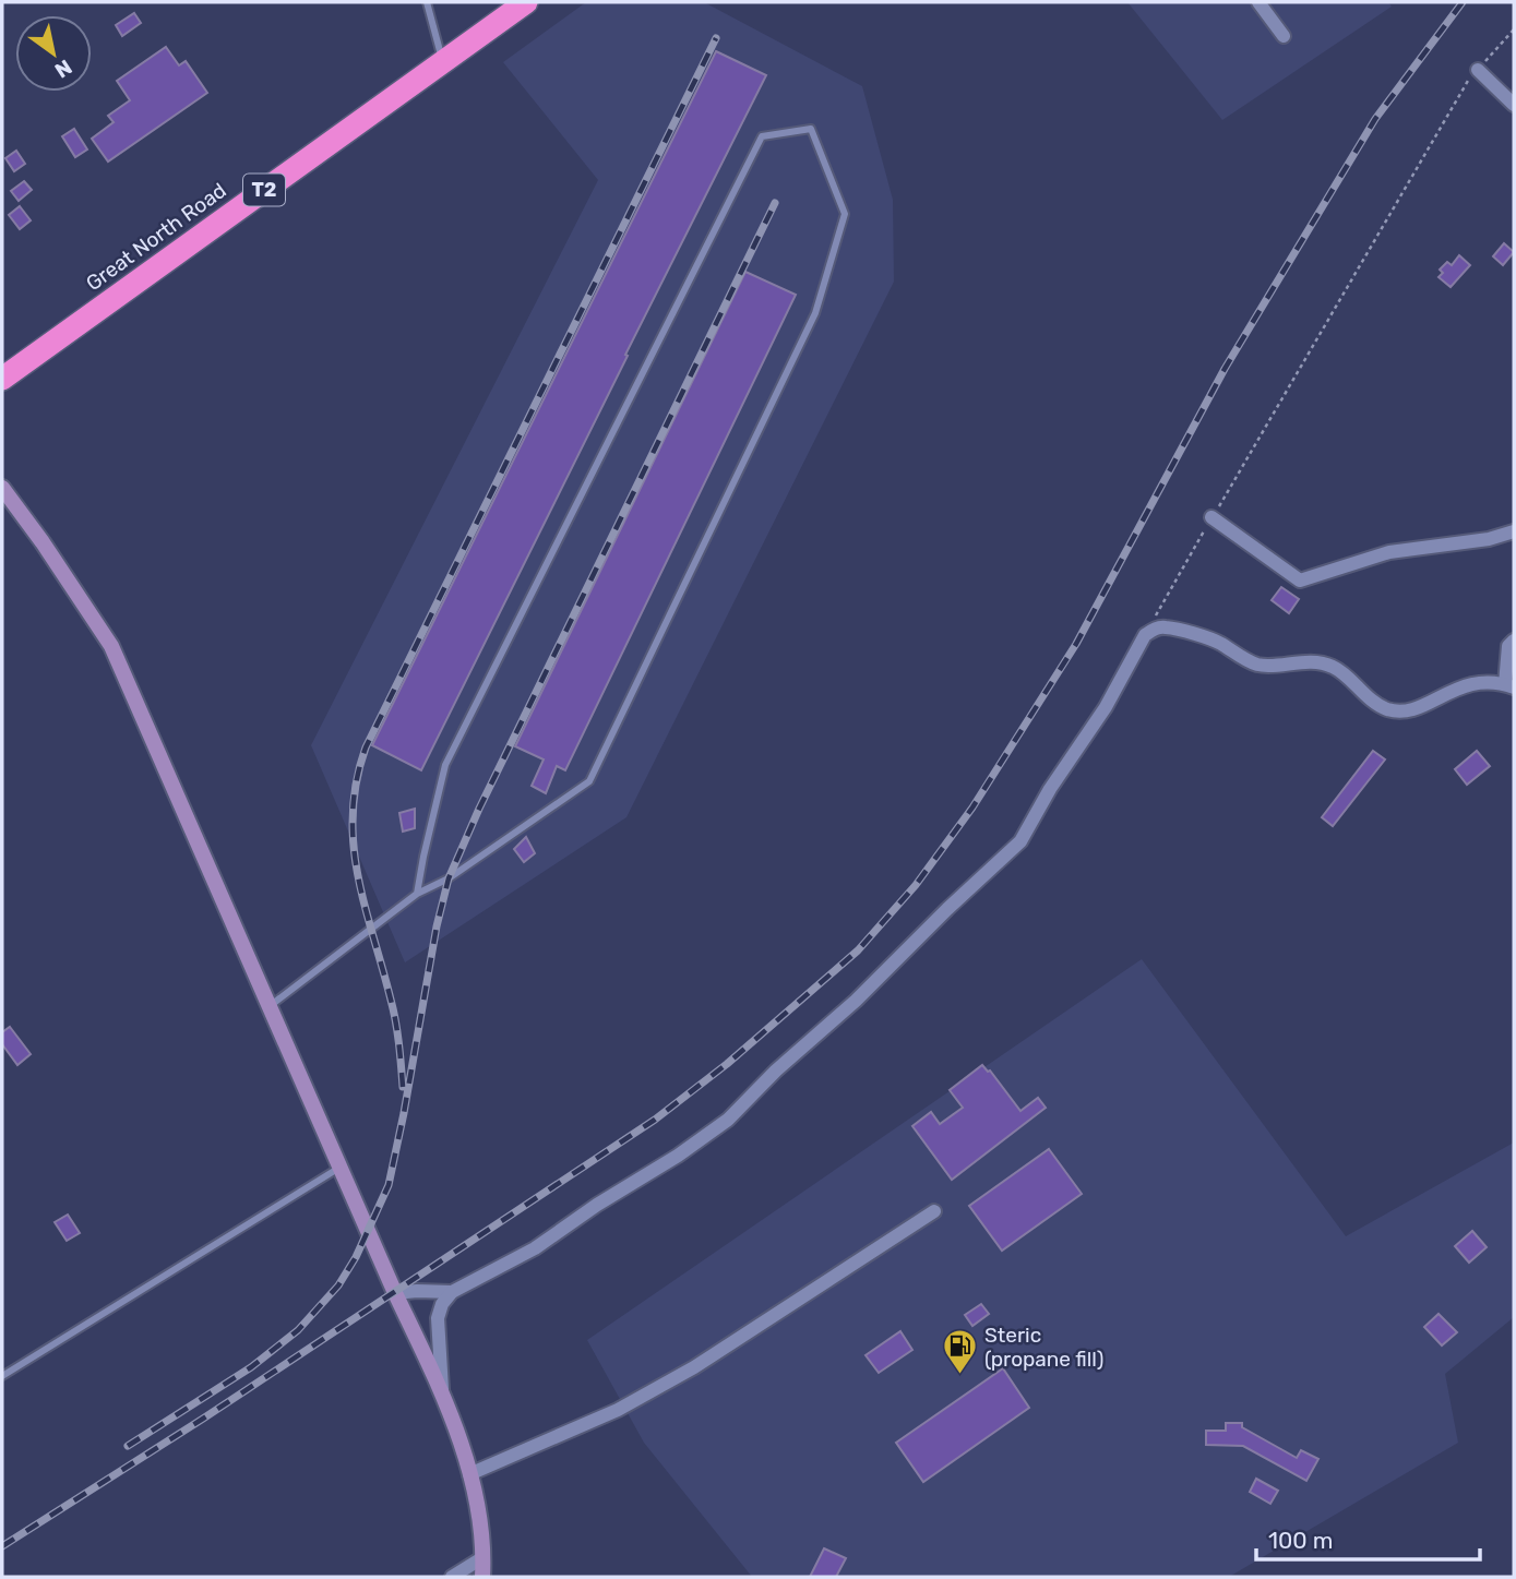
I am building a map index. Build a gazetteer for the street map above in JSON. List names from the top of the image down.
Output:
{
  "streets": {
    "highway": ["T2", "Great North Road"]
  },
  "places": {
    "fuel station": ["Steric (propane fill)"]
  },
  "scale_bar": "100 m",
  "north": "bottom right"
}
